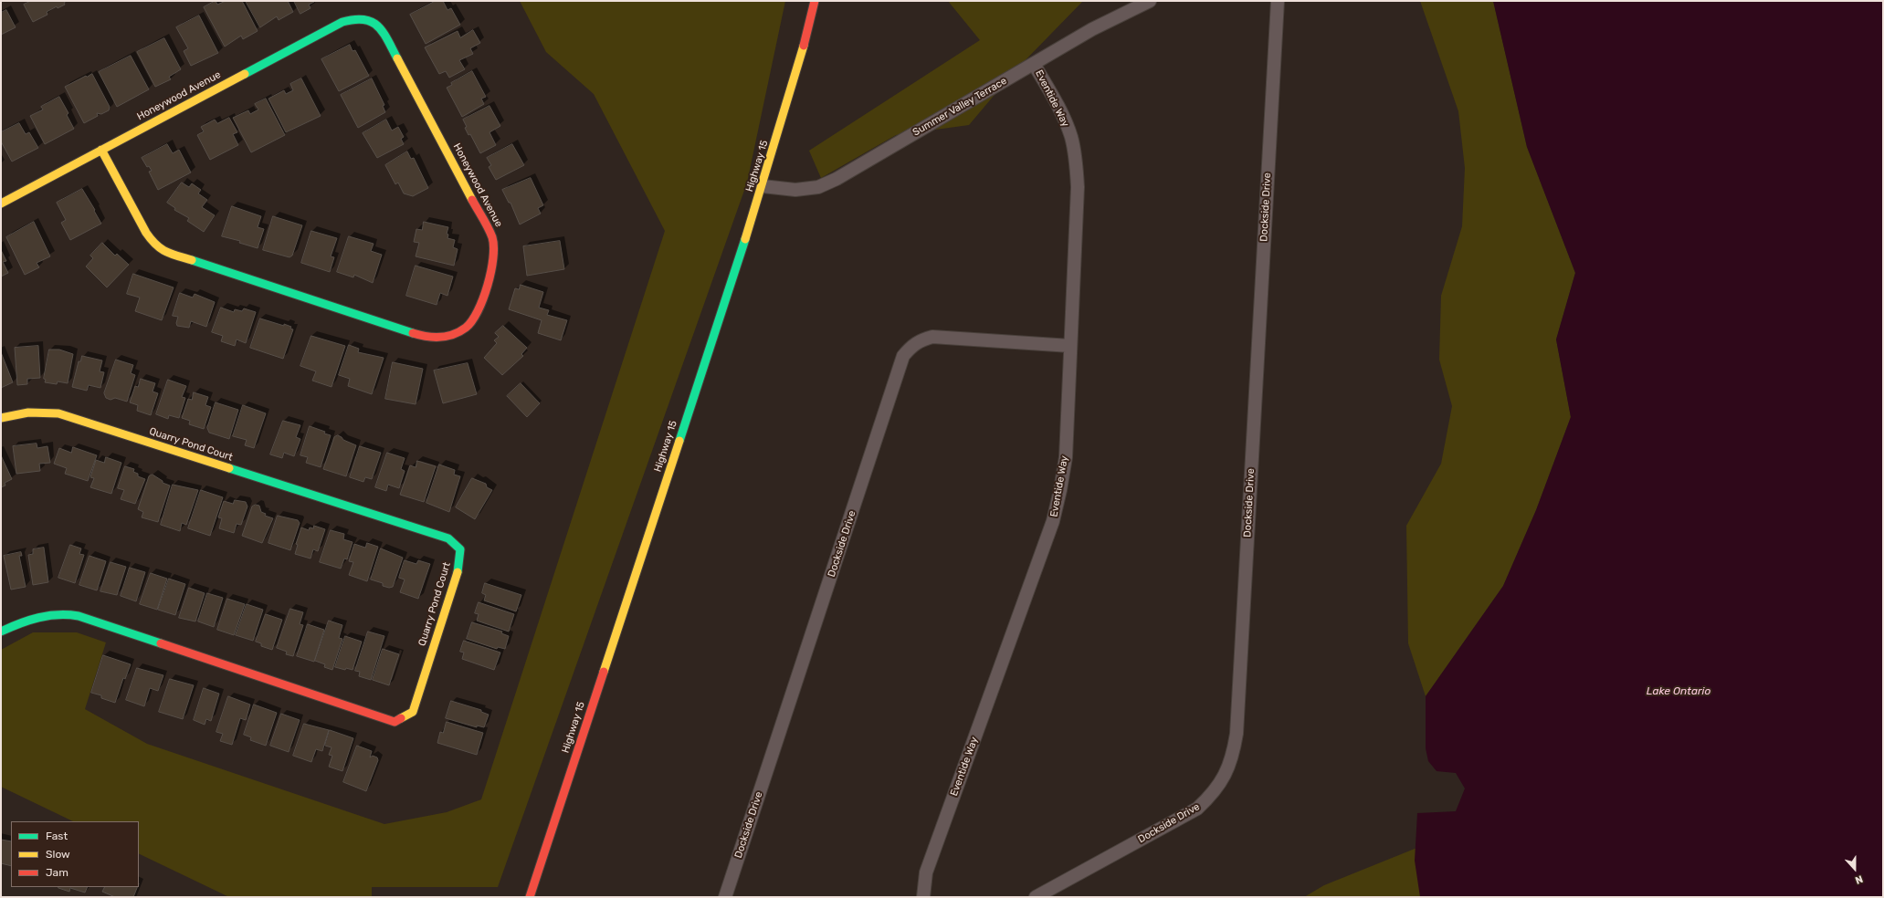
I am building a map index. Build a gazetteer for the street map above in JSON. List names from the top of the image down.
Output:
{
  "streets": {
    "street": [
      "Honeywood Avenue",
      "Eventide Way",
      "Summer Valley Terrace",
      "Highway 15",
      "Dockside Drive",
      "Quarry Pond Court"
    ]
  },
  "crossings": [
    ["Eventide Way", "Summer Valley Terrace"],
    ["Eventide Way", "Dockside Drive"],
    ["Summer Valley Terrace", "Highway 15"]
  ],
  "water": ["Lake Ontario"],
  "legend": ["Fast", "Slow", "Jam"],
  "north": "bottom"
}
